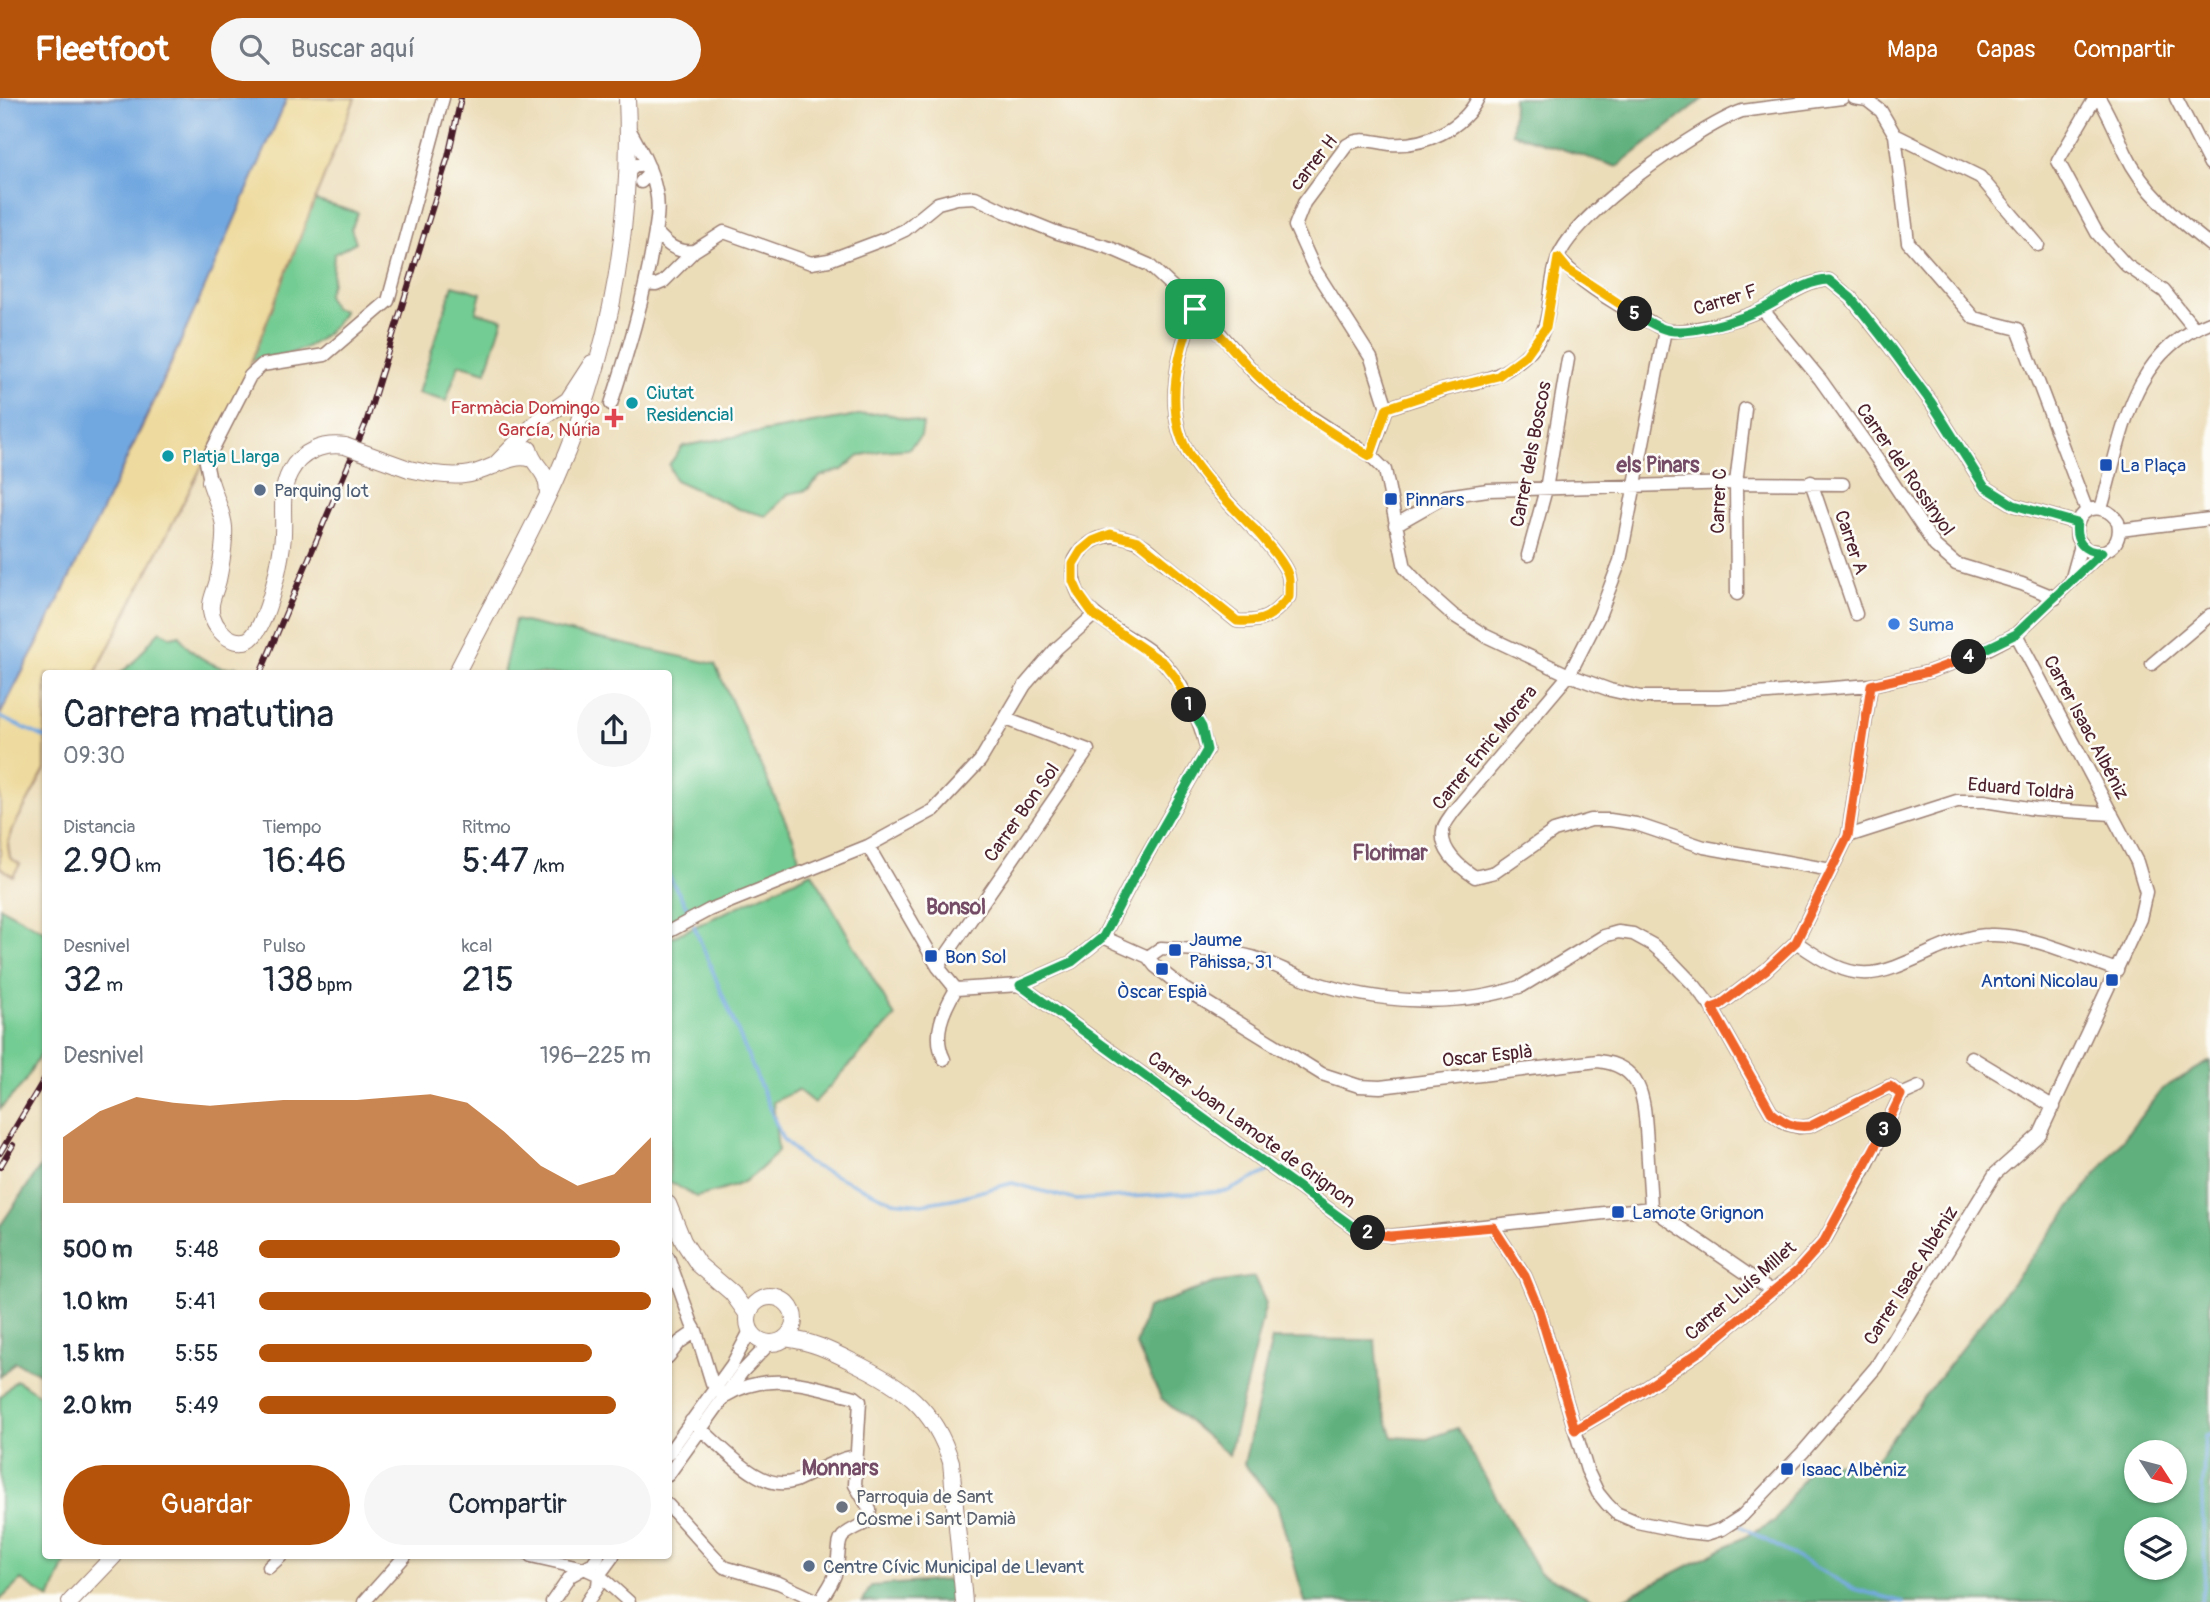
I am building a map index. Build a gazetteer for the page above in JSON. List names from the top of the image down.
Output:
{
  "streets": {
    "street": [
      "carrer H",
      "Carrer F",
      "Carrer dels Boscos",
      "Carrer del Rossinyol",
      "Carrer C",
      "Carrer A",
      "Carrer Isaac Albéniz",
      "Carrer Enric Morera",
      "Eduard Toldrà",
      "Carrer Bon Sol",
      "Oscar Esplà",
      "Carrer Joan Lamote de Grignon",
      "Carrer Lluís Millet"
    ]
  },
  "crossings": [
    ["Carrer F", "Carrer del Rossinyol"],
    ["Carrer Isaac Albéniz", "Eduard Toldrà"],
    ["Carrer Isaac Albéniz", "Carrer Joan Lamote de Grignon"],
    ["Carrer Isaac Albéniz", "Carrer Lluís Millet"],
    ["Oscar Esplà", "Carrer Joan Lamote de Grignon"]
  ],
  "districts": [
    "els Pinars",
    "Florimar",
    "Bonsol",
    "Monnars"
  ],
  "places": {
    "other": [
      "Ciutat Residencial",
      "Platja Llarga",
      "Parquing Iot",
      "Suma",
      "Parroquia de Sant Cosme i Sant Damià",
      "Centre Cívic Municipal de Llevant"
    ],
    "health": ["Farmàcia Domingo García, Núria"],
    "transit": [
      "La Plaça",
      "Pinnars",
      "Jaume Pahissa, 31",
      "Bon Sol",
      "Òscar Espià",
      "Antoni Nicolau",
      "Lamote Grignon",
      "Isaac Albèniz"
    ]
  },
  "north": "bottom right",
  "page": {
    "header": "Fleetfoot",
    "search": "Buscar aquí",
    "nav": ["Mapa", "Capas", "Compartir"],
    "pins": [
      "5",
      "4",
      "1",
      "3",
      "2"
    ],
    "heading": ["Carrera matutina", "09:30"],
    "stats": [
      ["Distancia", "2.90 km"],
      ["Tiempo", "16:46"],
      ["Ritmo", "5:47 /km"],
      ["Desnivel", "32 m"],
      ["Pulso", "138 bpm"],
      ["kcal", "215"]
    ],
    "chart": ["Desnivel", "196–225 m"],
    "list": [
      {
        "name": "500 m",
        "note": "5:48"
      },
      {
        "name": "1.0 km",
        "note": "5:41"
      },
      {
        "name": "1.5 km",
        "note": "5:55"
      },
      {
        "name": "2.0 km",
        "note": "5:49"
      }
    ],
    "buttons": ["Guardar", "Compartir"]
  }
}
